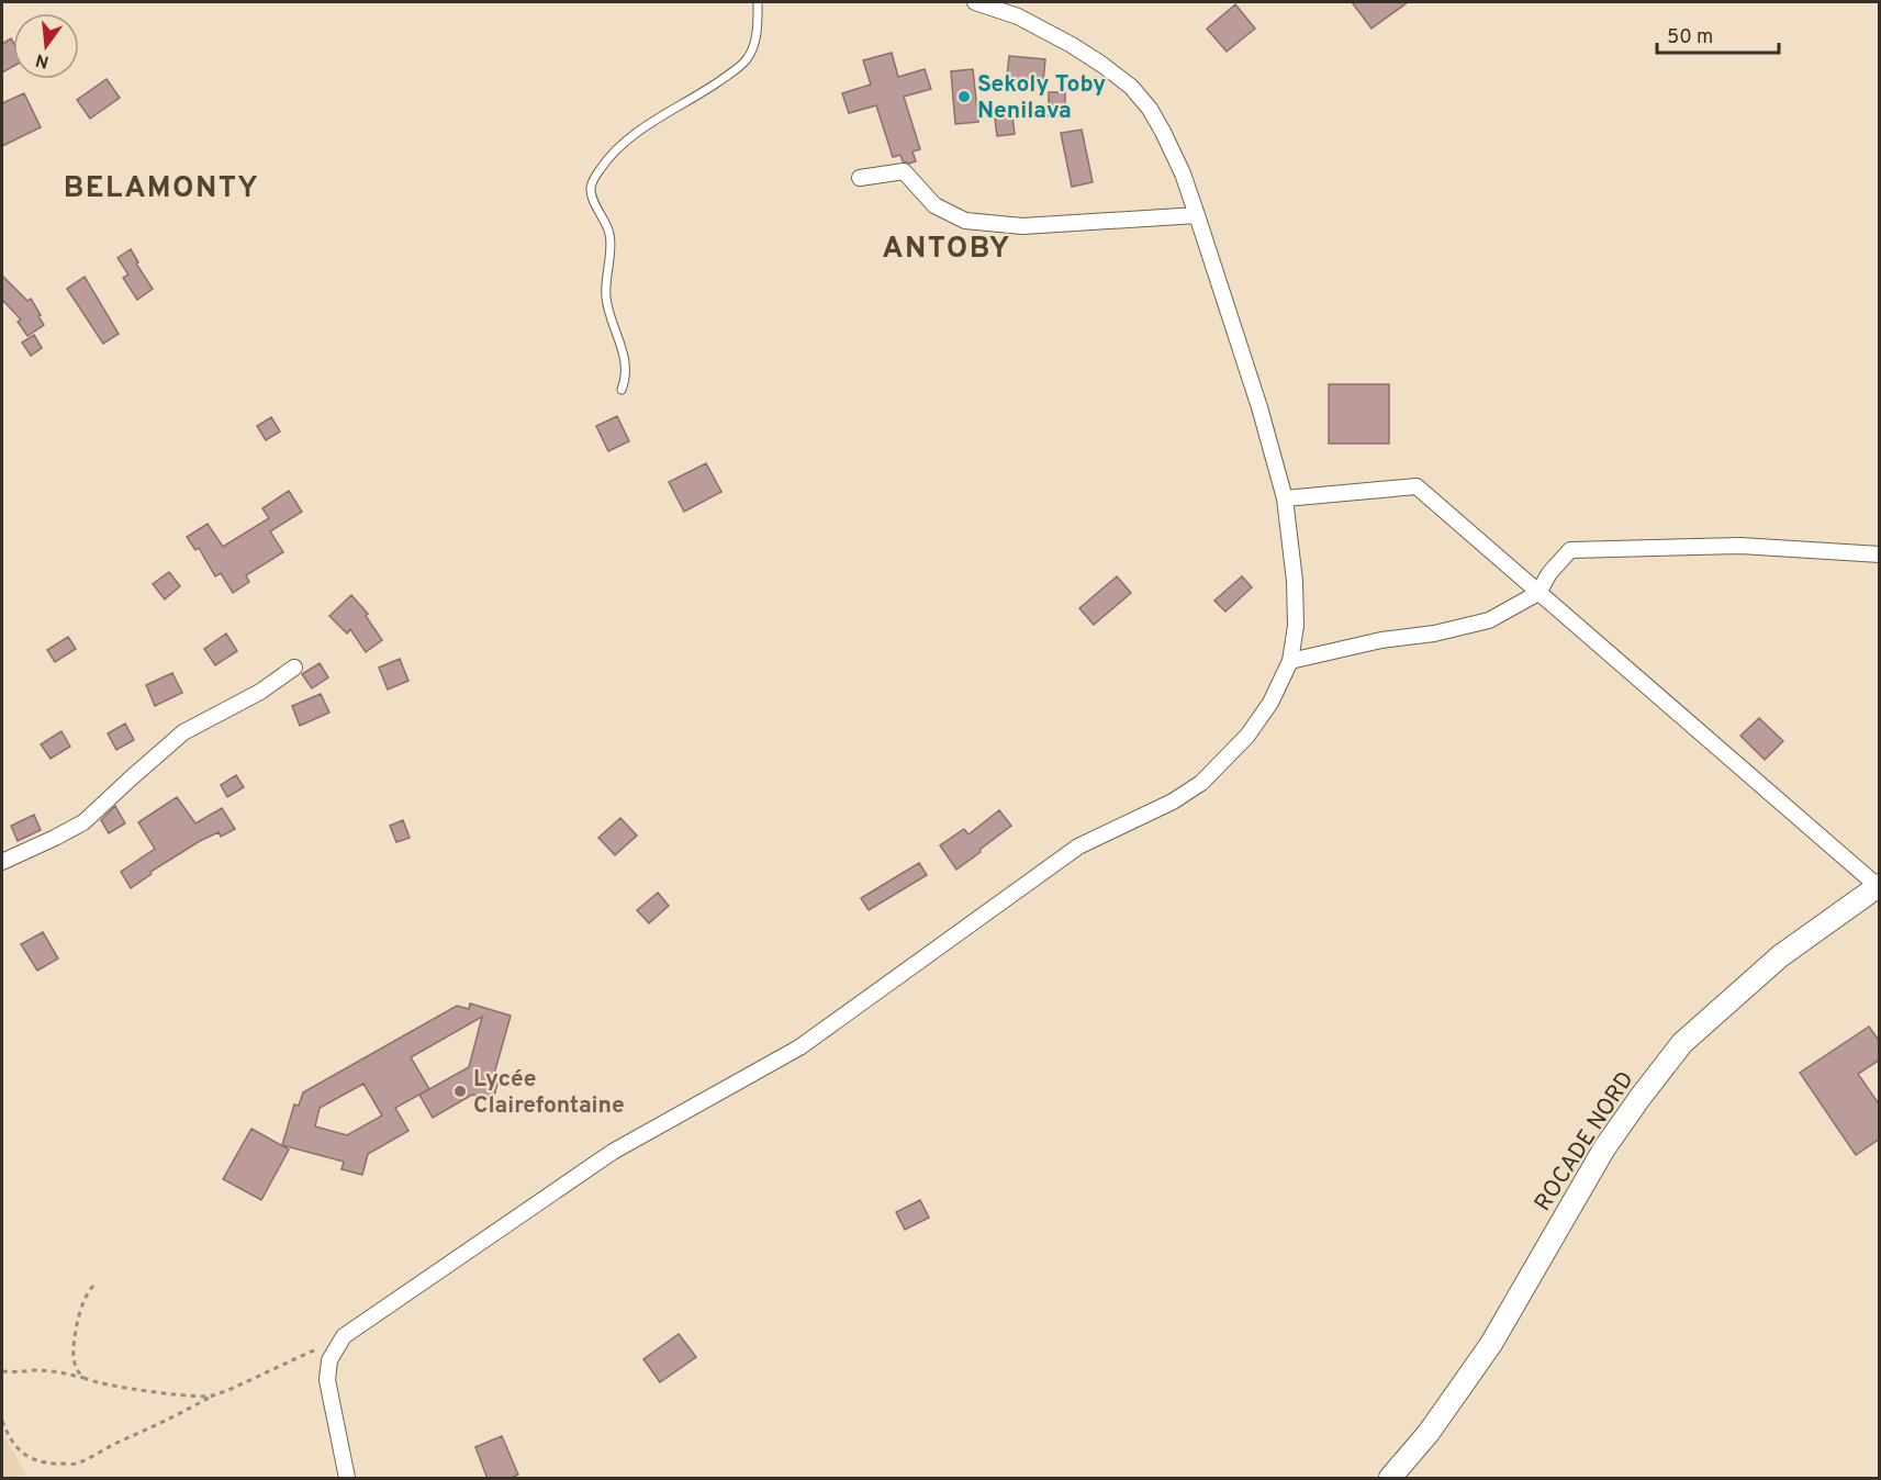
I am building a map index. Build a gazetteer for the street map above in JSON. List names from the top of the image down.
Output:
{
  "streets": {
    "main road": ["ROCADE NORD"]
  },
  "districts": ["BELAMONTY", "ANTOBY"],
  "places": ["Sekoly Toby Nenilava", "Lycée Clairefontaine"],
  "scale_bar": "50 m",
  "north": "bottom"
}
